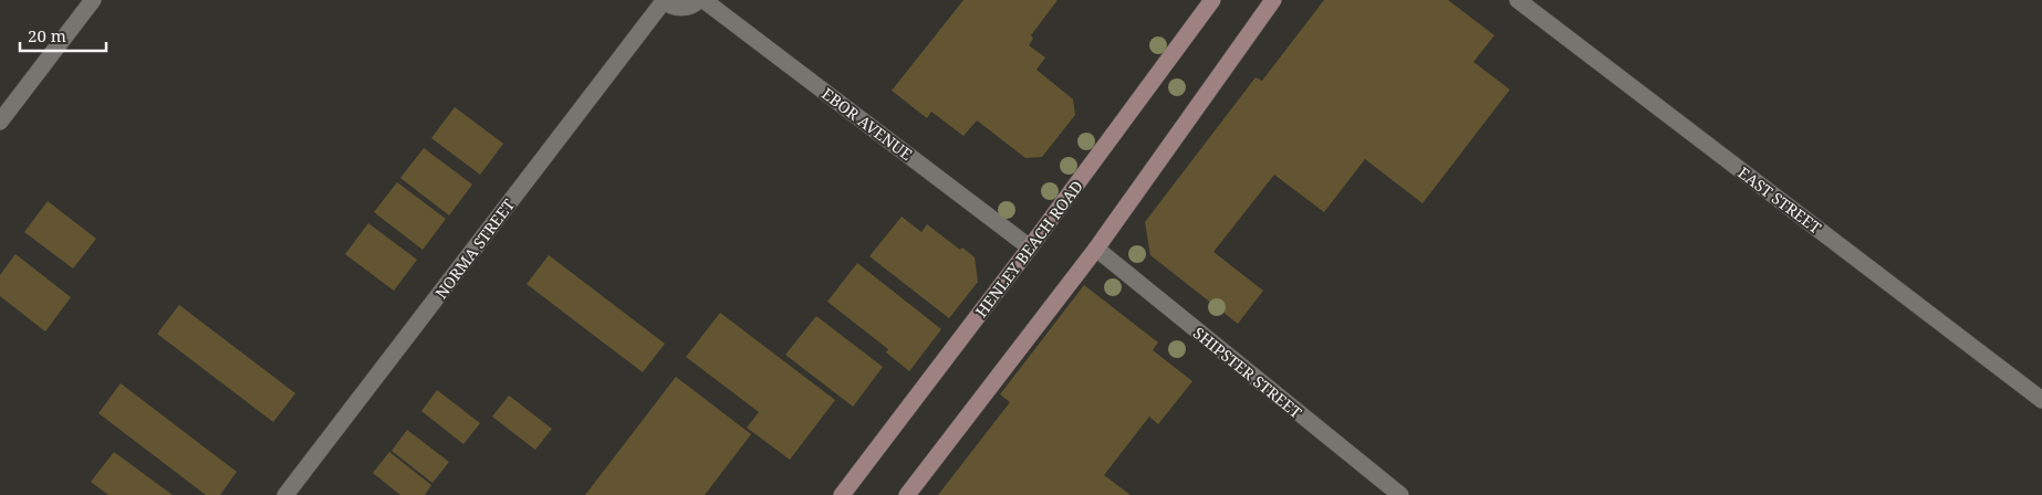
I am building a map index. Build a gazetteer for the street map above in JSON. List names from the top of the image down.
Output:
{
  "streets": {
    "main road": ["HENLEY BEACH ROAD"],
    "street": [
      "EBOR AVENUE",
      "EAST STREET",
      "NORMA STREET",
      "SHIPSTER STREET"
    ]
  },
  "crossings": [
    ["EBOR AVENUE", "HENLEY BEACH ROAD"]
  ],
  "scale_bar": "20 m"
}
